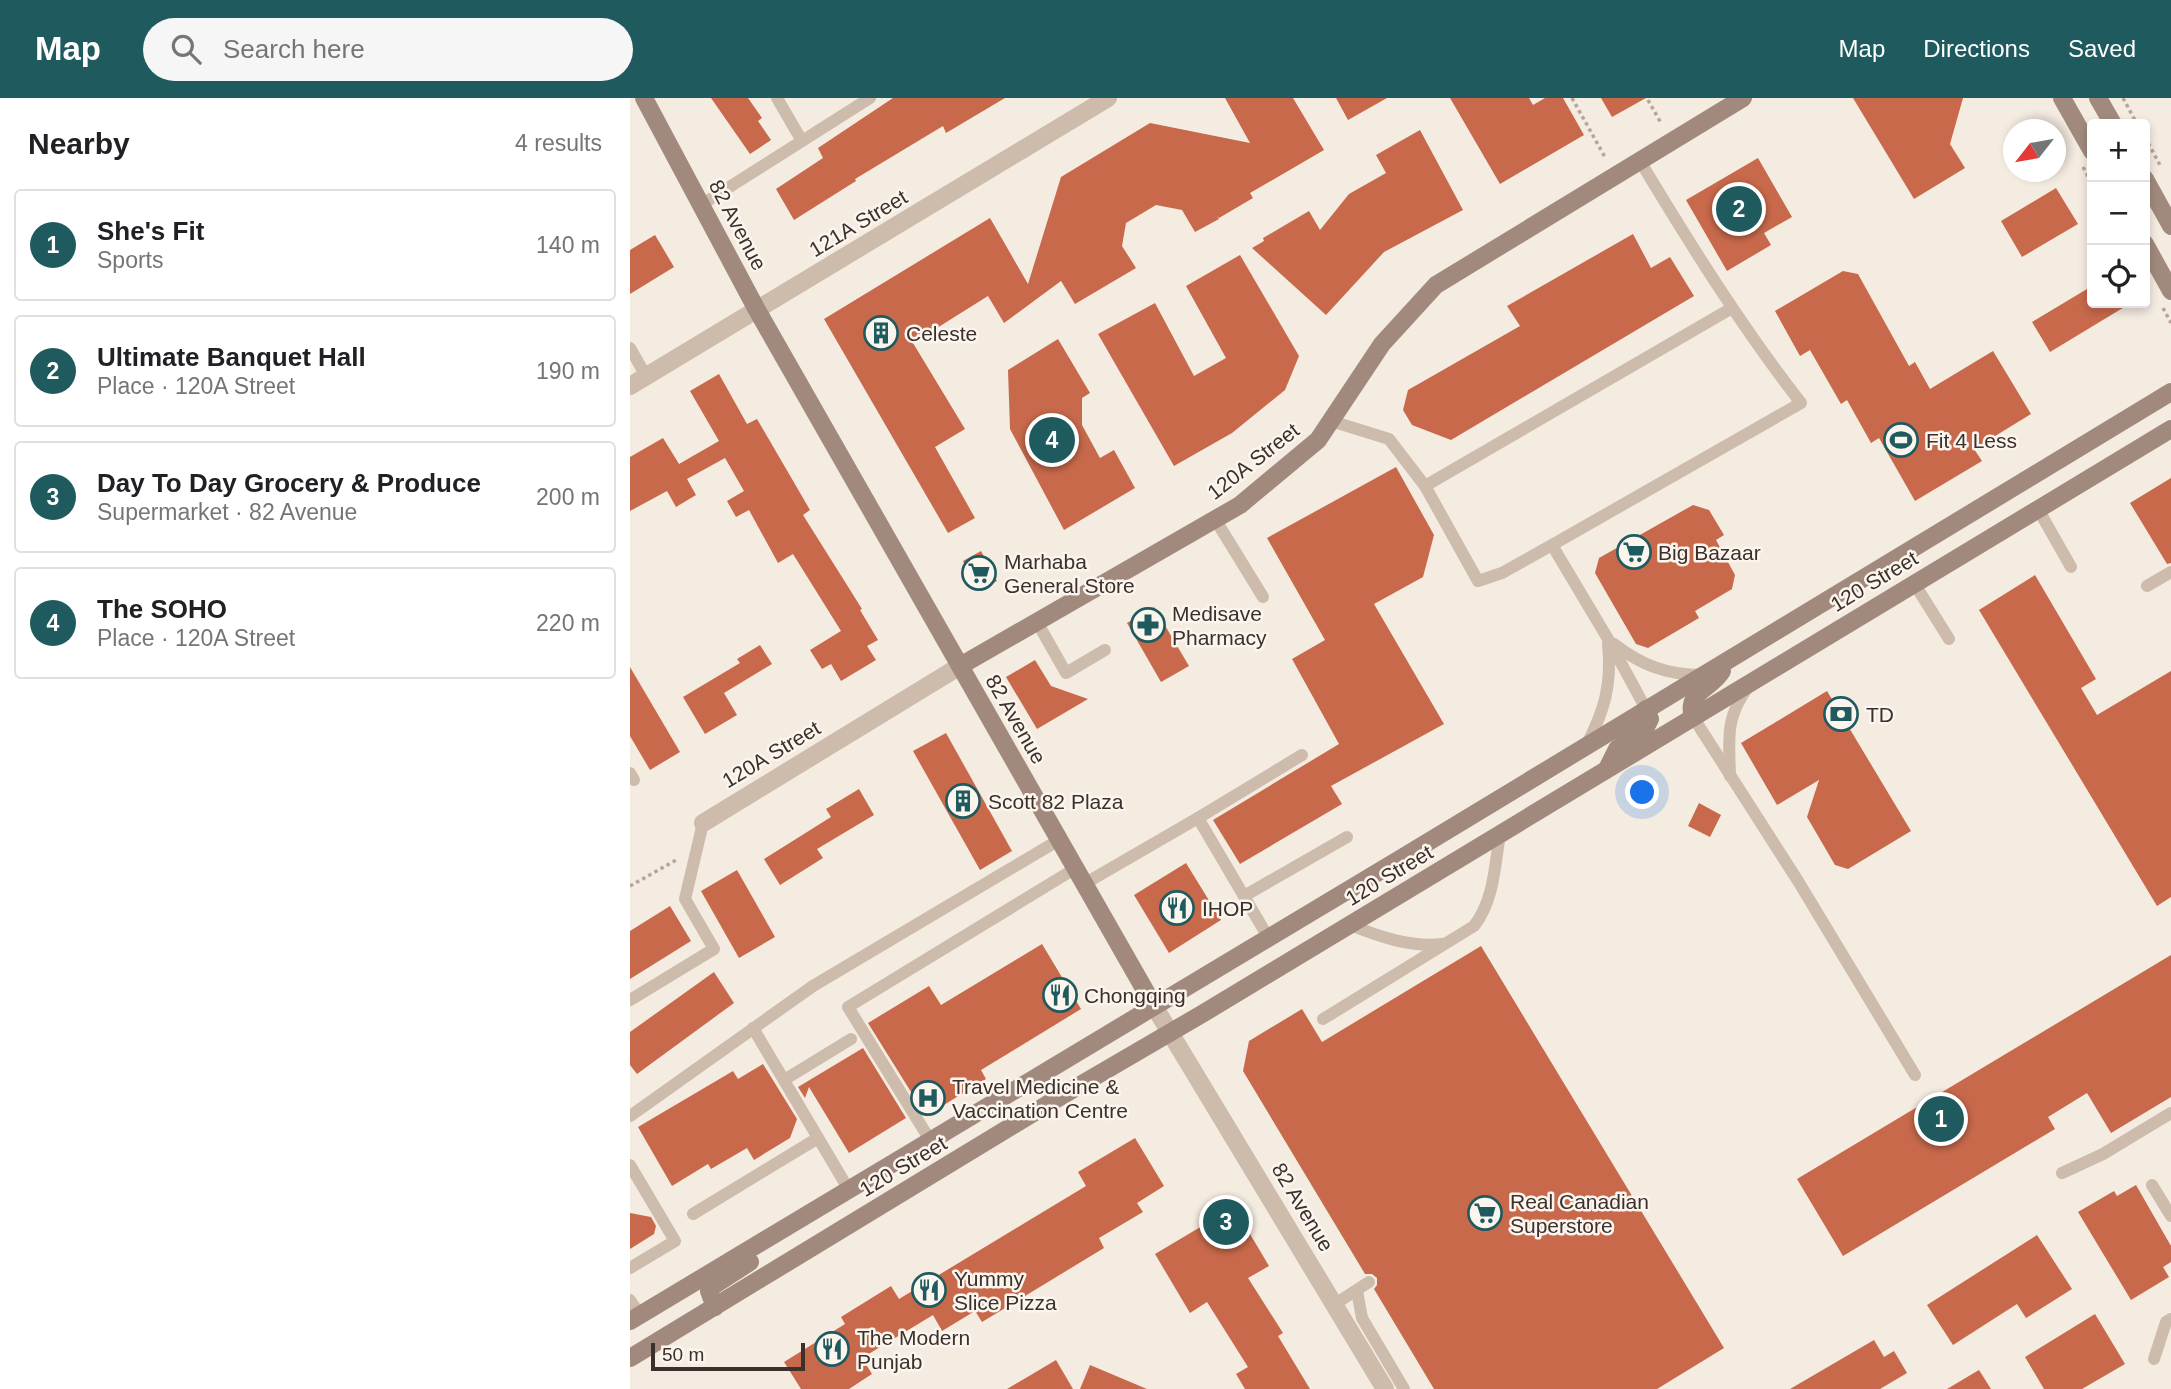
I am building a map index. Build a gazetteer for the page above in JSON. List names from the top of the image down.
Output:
{
  "streets": {
    "main road": ["82 Avenue", "120A Street", "120 Street"],
    "street": ["121A Street"]
  },
  "crossings": [
    ["121A Street", "82 Avenue"],
    ["82 Avenue", "120A Street"],
    ["82 Avenue", "120 Street"]
  ],
  "places": {
    "building": ["Celeste", "Scott 82 Plaza"],
    "sports": ["Fit 4 Less"],
    "supermarket": ["Big Bazaar", "Marhaba General Store", "Real Canadian Superstore"],
    "pharmacy": ["Medisave Pharmacy"],
    "bank": ["TD"],
    "restaurant": [
      "IHOP",
      "Chongqing",
      "Yummy Slice Pizza",
      "The Modern Punjab"
    ],
    "hospital": ["Travel Medicine & Vaccination Centre"]
  },
  "scale_bar": "50 m",
  "north": "bottom left",
  "page": {
    "header": "Map",
    "search": "Search here",
    "nav": ["Map", "Directions", "Saved"],
    "heading": ["Nearby", "4 results"],
    "map_buttons": ["+", "−"],
    "pins": [
      "2",
      "4",
      "1",
      "3"
    ],
    "list": [
      {
        "mark": "1",
        "name": "She's Fit",
        "note": "Sports",
        "value": "140 m"
      },
      {
        "mark": "2",
        "name": "Ultimate Banquet Hall",
        "note": "Place · 120A Street",
        "value": "190 m"
      },
      {
        "mark": "3",
        "name": "Day To Day Grocery & Produce",
        "note": "Supermarket · 82 Avenue",
        "value": "200 m"
      },
      {
        "mark": "4",
        "name": "The SOHO",
        "note": "Place · 120A Street",
        "value": "220 m"
      }
    ],
    "scale": "50 m"
  }
}
